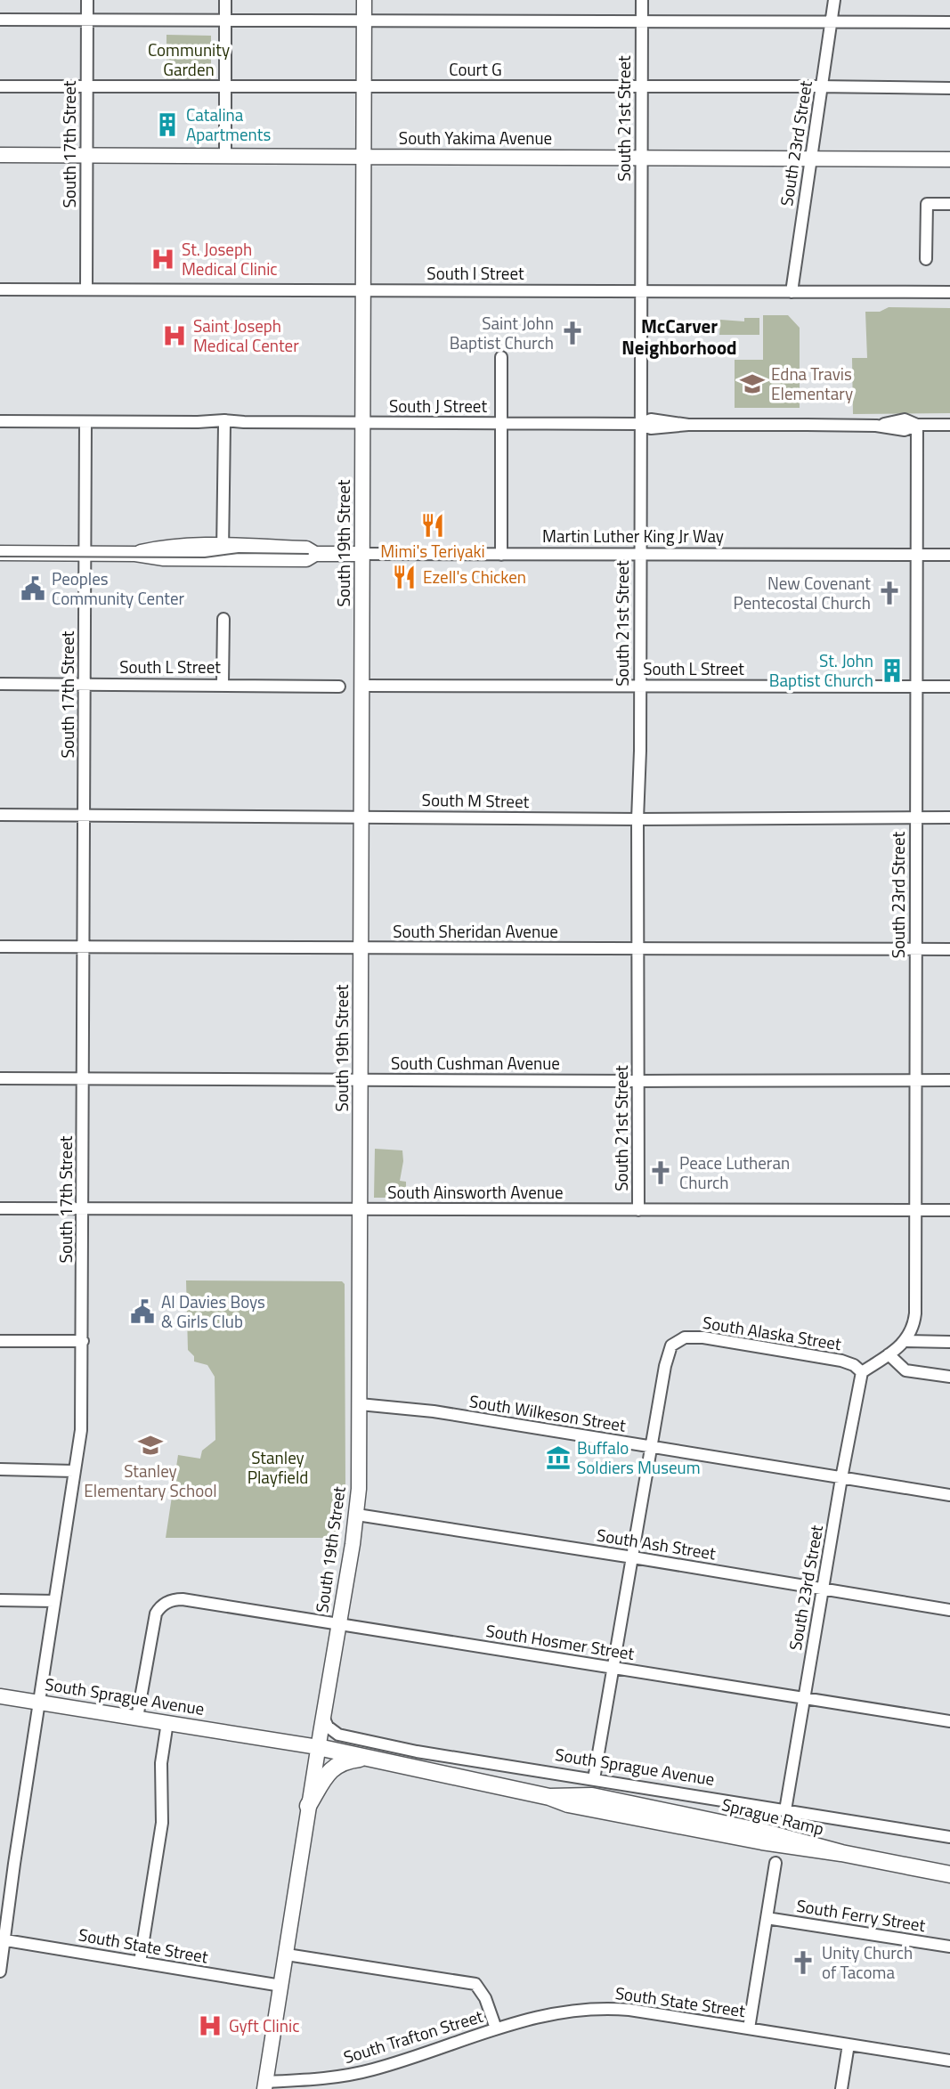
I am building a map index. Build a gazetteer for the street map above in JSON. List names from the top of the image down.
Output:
{
  "streets": {
    "highway": ["Sprague Ramp"],
    "main road": [
      "South Yakima Avenue",
      "Martin Luther King Jr Way",
      "South 19th Street",
      "South Sprague Avenue"
    ],
    "street": [
      "Court G",
      "South 21st Street",
      "South 23rd Street",
      "South 17th Street",
      "South I Street",
      "South J Street",
      "South L Street",
      "South M Street",
      "South Sheridan Avenue",
      "South Cushman Avenue",
      "South Ainsworth Avenue",
      "South Alaska Street",
      "South Wilkeson Street",
      "South Ash Street",
      "South Hosmer Street",
      "South Ferry Street",
      "South State Street",
      "South Trafton Street"
    ]
  },
  "crossings": [
    ["Court G", "South 21st Street"],
    ["Court G", "South 23rd Street"],
    ["Court G", "South 17th Street"],
    ["Court G", "South 19th Street"],
    ["South 21st Street", "South Yakima Avenue"],
    ["South 21st Street", "South I Street"],
    ["South 21st Street", "South J Street"],
    ["South 21st Street", "Martin Luther King Jr Way"],
    ["South 21st Street", "South L Street"],
    ["South 21st Street", "South M Street"],
    ["South 21st Street", "South Sheridan Avenue"],
    ["South 21st Street", "South Cushman Avenue"],
    ["South 21st Street", "South Ainsworth Avenue"],
    ["South Yakima Avenue", "South 23rd Street"],
    ["South Yakima Avenue", "South 17th Street"],
    ["South Yakima Avenue", "South 19th Street"],
    ["South 23rd Street", "South I Street"],
    ["South 23rd Street", "South J Street"],
    ["South 23rd Street", "Martin Luther King Jr Way"],
    ["South 23rd Street", "South L Street"],
    ["South 23rd Street", "South M Street"],
    ["South 23rd Street", "South Sheridan Avenue"],
    ["South 23rd Street", "South Cushman Avenue"],
    ["South 23rd Street", "South Ainsworth Avenue"],
    ["South 23rd Street", "South Alaska Street"],
    ["South 23rd Street", "South Wilkeson Street"],
    ["South 23rd Street", "South Ash Street"],
    ["South 23rd Street", "South Hosmer Street"],
    ["South 23rd Street", "South Sprague Avenue"],
    ["South 17th Street", "South I Street"],
    ["South 17th Street", "Martin Luther King Jr Way"],
    ["South 17th Street", "South L Street"],
    ["South 17th Street", "South M Street"],
    ["South 17th Street", "South Sheridan Avenue"],
    ["South 17th Street", "South Cushman Avenue"],
    ["South 17th Street", "South Ainsworth Avenue"],
    ["South 17th Street", "South Sprague Avenue"],
    ["South 17th Street", "South State Street"],
    ["South I Street", "South 19th Street"],
    ["South J Street", "South 19th Street"],
    ["Martin Luther King Jr Way", "South 19th Street"],
    ["South 19th Street", "South L Street"],
    ["South 19th Street", "South M Street"],
    ["South 19th Street", "South Sheridan Avenue"],
    ["South 19th Street", "South Cushman Avenue"],
    ["South 19th Street", "South Ainsworth Avenue"],
    ["South 19th Street", "South Wilkeson Street"],
    ["South 19th Street", "South Ash Street"],
    ["South 19th Street", "South Hosmer Street"],
    ["South 19th Street", "South Sprague Avenue"],
    ["South 19th Street", "Sprague Ramp"],
    ["South 19th Street", "South State Street"],
    ["South 19th Street", "South Trafton Street"],
    ["South Alaska Street", "South Wilkeson Street"],
    ["South Hosmer Street", "South Sprague Avenue"],
    ["South Sprague Avenue", "Sprague Ramp"],
    ["South State Street", "South Trafton Street"]
  ],
  "districts": ["McCarver Neighborhood"],
  "parks": ["Community Garden", "Stanley Playfield"],
  "places": {
    "building": ["Catalina Apartments", "St. John Baptist Church"],
    "hospital": ["St. Joseph Medical Clinic", "Saint Joseph Medical Center", "Gyft Clinic"],
    "church": [
      "Saint John Baptist Church",
      "New Covenant Pentecostal Church",
      "Peace Lutheran Church",
      "Unity Church of Tacoma"
    ],
    "school or university": ["Edna Travis Elementary", "Stanley Elementary School"],
    "restaurant": ["Mimi's Teriyaki", "Ezell's Chicken"],
    "public building": ["Peoples Community Center", "Al Davies Boys & Girls Club"],
    "museum": ["Buffalo Soldiers Museum"]
  }
}
